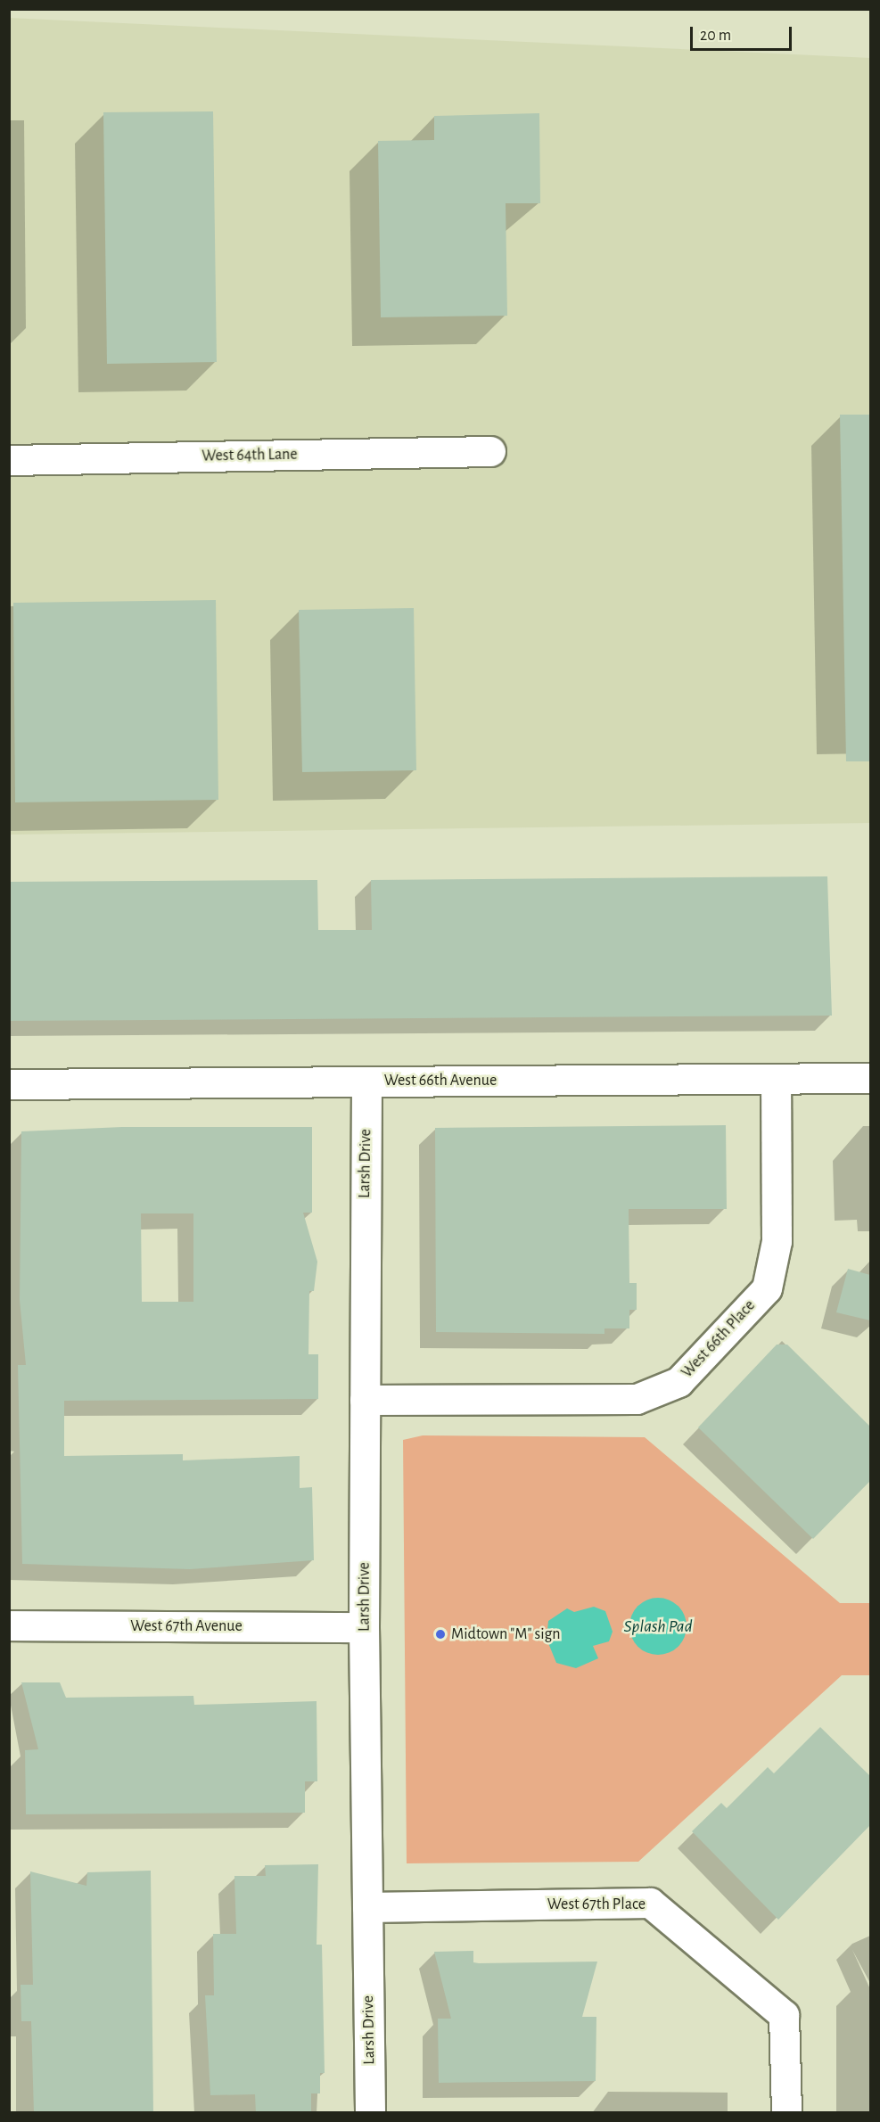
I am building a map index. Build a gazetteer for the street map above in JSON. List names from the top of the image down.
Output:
{
  "streets": {
    "street": [
      "West 64th Lane",
      "West 66th Avenue",
      "Larsh Drive",
      "West 66th Place",
      "West 67th Avenue",
      "West 67th Place"
    ]
  },
  "crossings": [
    ["West 66th Avenue", "Larsh Drive"],
    ["West 66th Avenue", "West 66th Place"],
    ["Larsh Drive", "West 66th Place"],
    ["Larsh Drive", "West 67th Avenue"],
    ["Larsh Drive", "West 67th Place"]
  ],
  "water": ["Splash Pad"],
  "places": ["Midtown \"M\" sign"],
  "scale_bar": "20 m"
}
